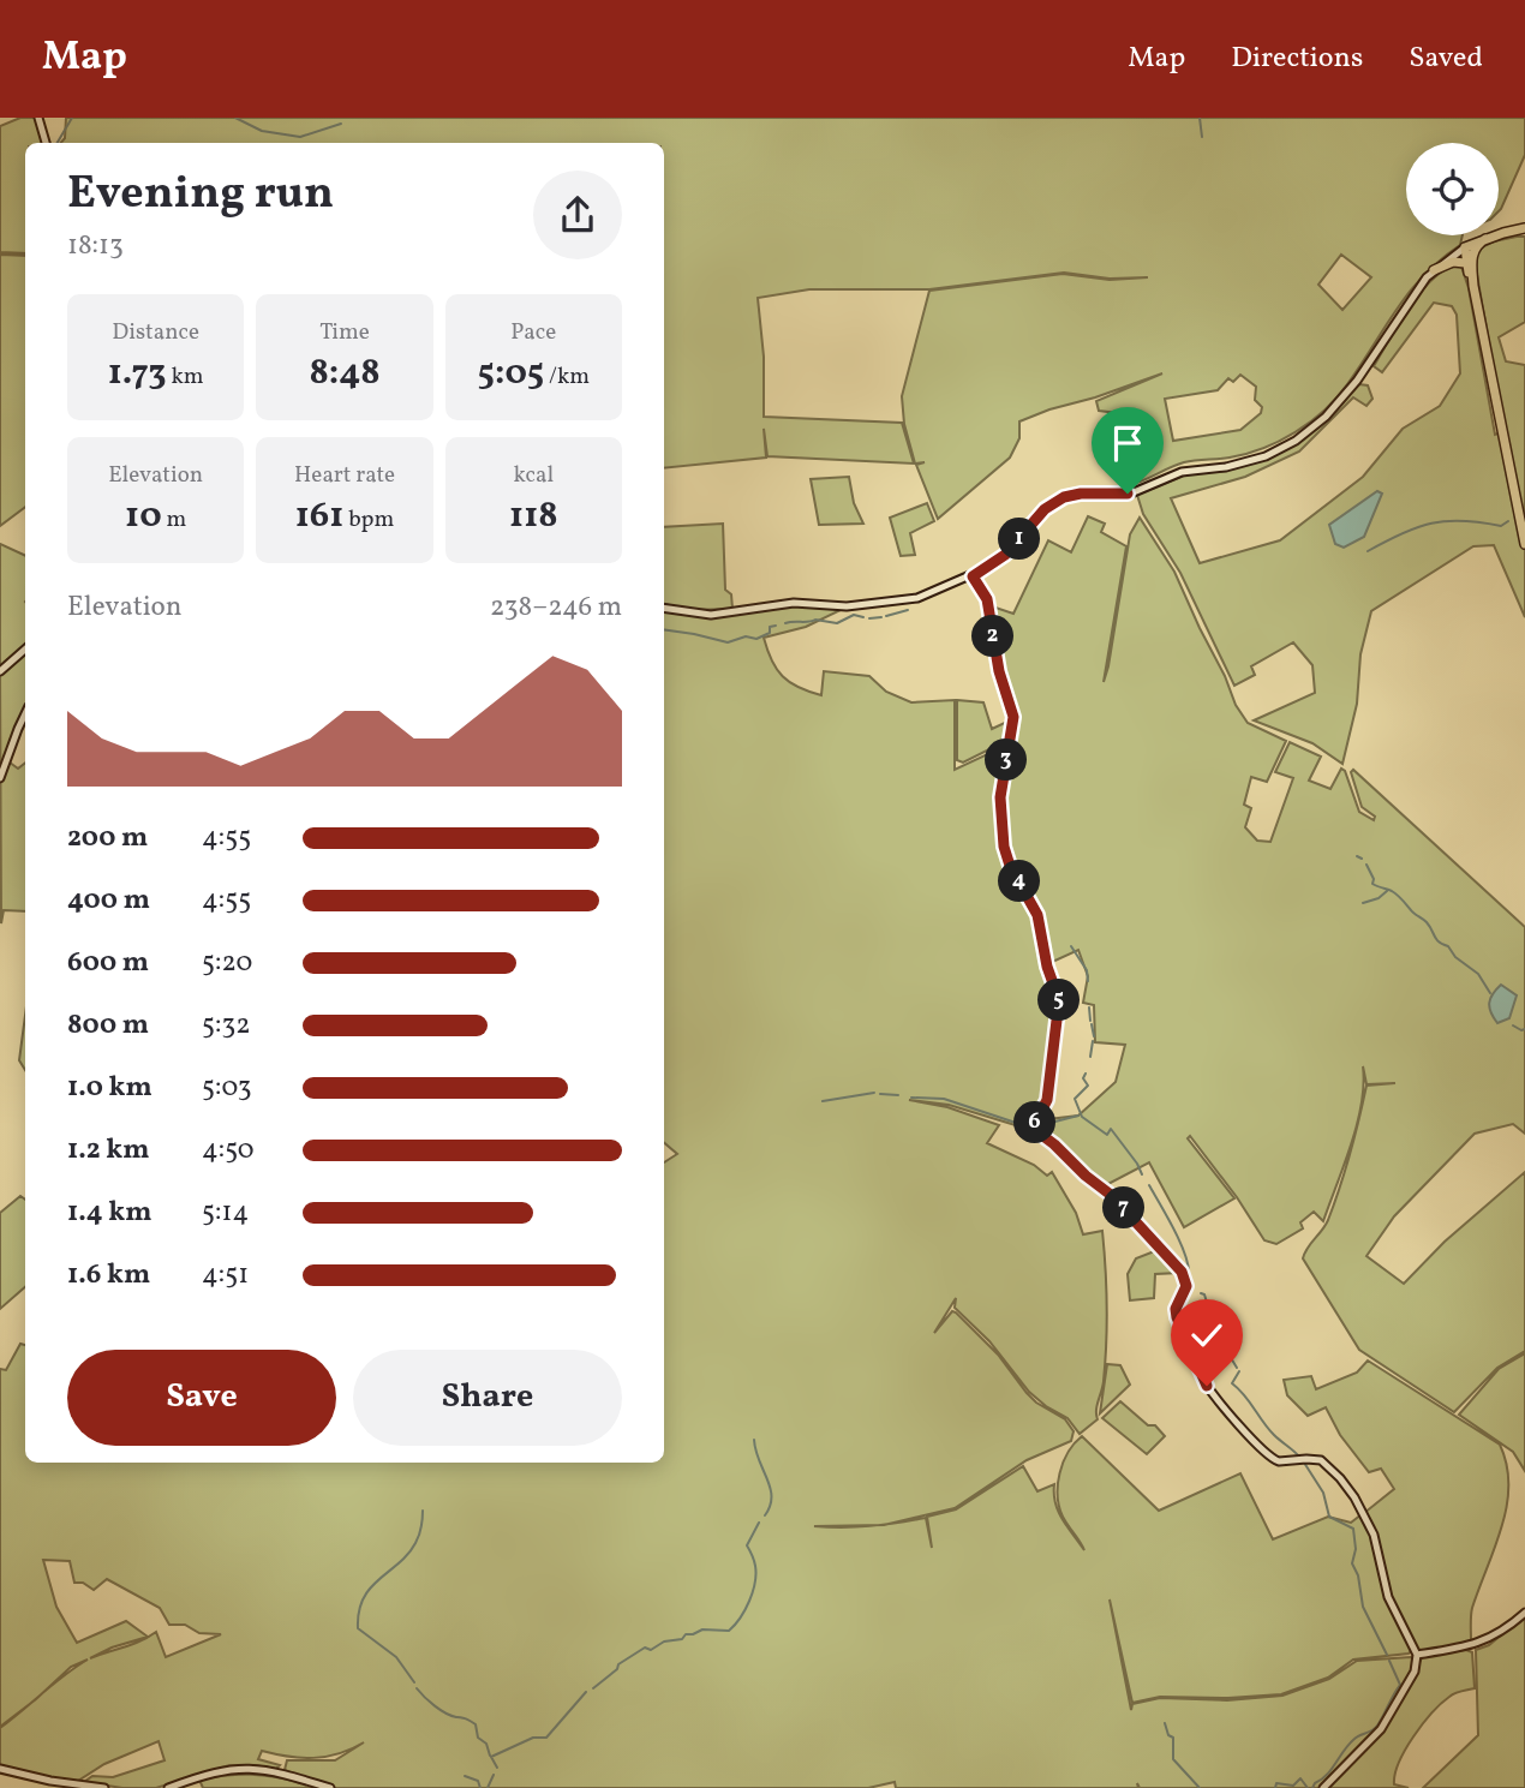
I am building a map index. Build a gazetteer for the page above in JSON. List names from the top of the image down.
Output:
{
  "page": {
    "header": "Map",
    "nav": ["Map", "Directions", "Saved"],
    "heading": ["Evening run", "18:13"],
    "stats": [
      ["Distance", "1.73 km"],
      ["Time", "8:48"],
      ["Pace", "5:05 /km"],
      ["Elevation", "10 m"],
      ["Heart rate", "161 bpm"],
      ["kcal", "118"]
    ],
    "pins": [
      "1",
      "2",
      "3",
      "4",
      "5",
      "6",
      "7"
    ],
    "chart": ["Elevation", "238–246 m"],
    "list": [
      {
        "name": "200 m",
        "note": "4:55"
      },
      {
        "name": "400 m",
        "note": "4:55"
      },
      {
        "name": "600 m",
        "note": "5:20"
      },
      {
        "name": "800 m",
        "note": "5:32"
      },
      {
        "name": "1.0 km",
        "note": "5:03"
      },
      {
        "name": "1.2 km",
        "note": "4:50"
      },
      {
        "name": "1.4 km",
        "note": "5:14"
      },
      {
        "name": "1.6 km",
        "note": "4:51"
      }
    ],
    "buttons": ["Save", "Share"]
  }
}
